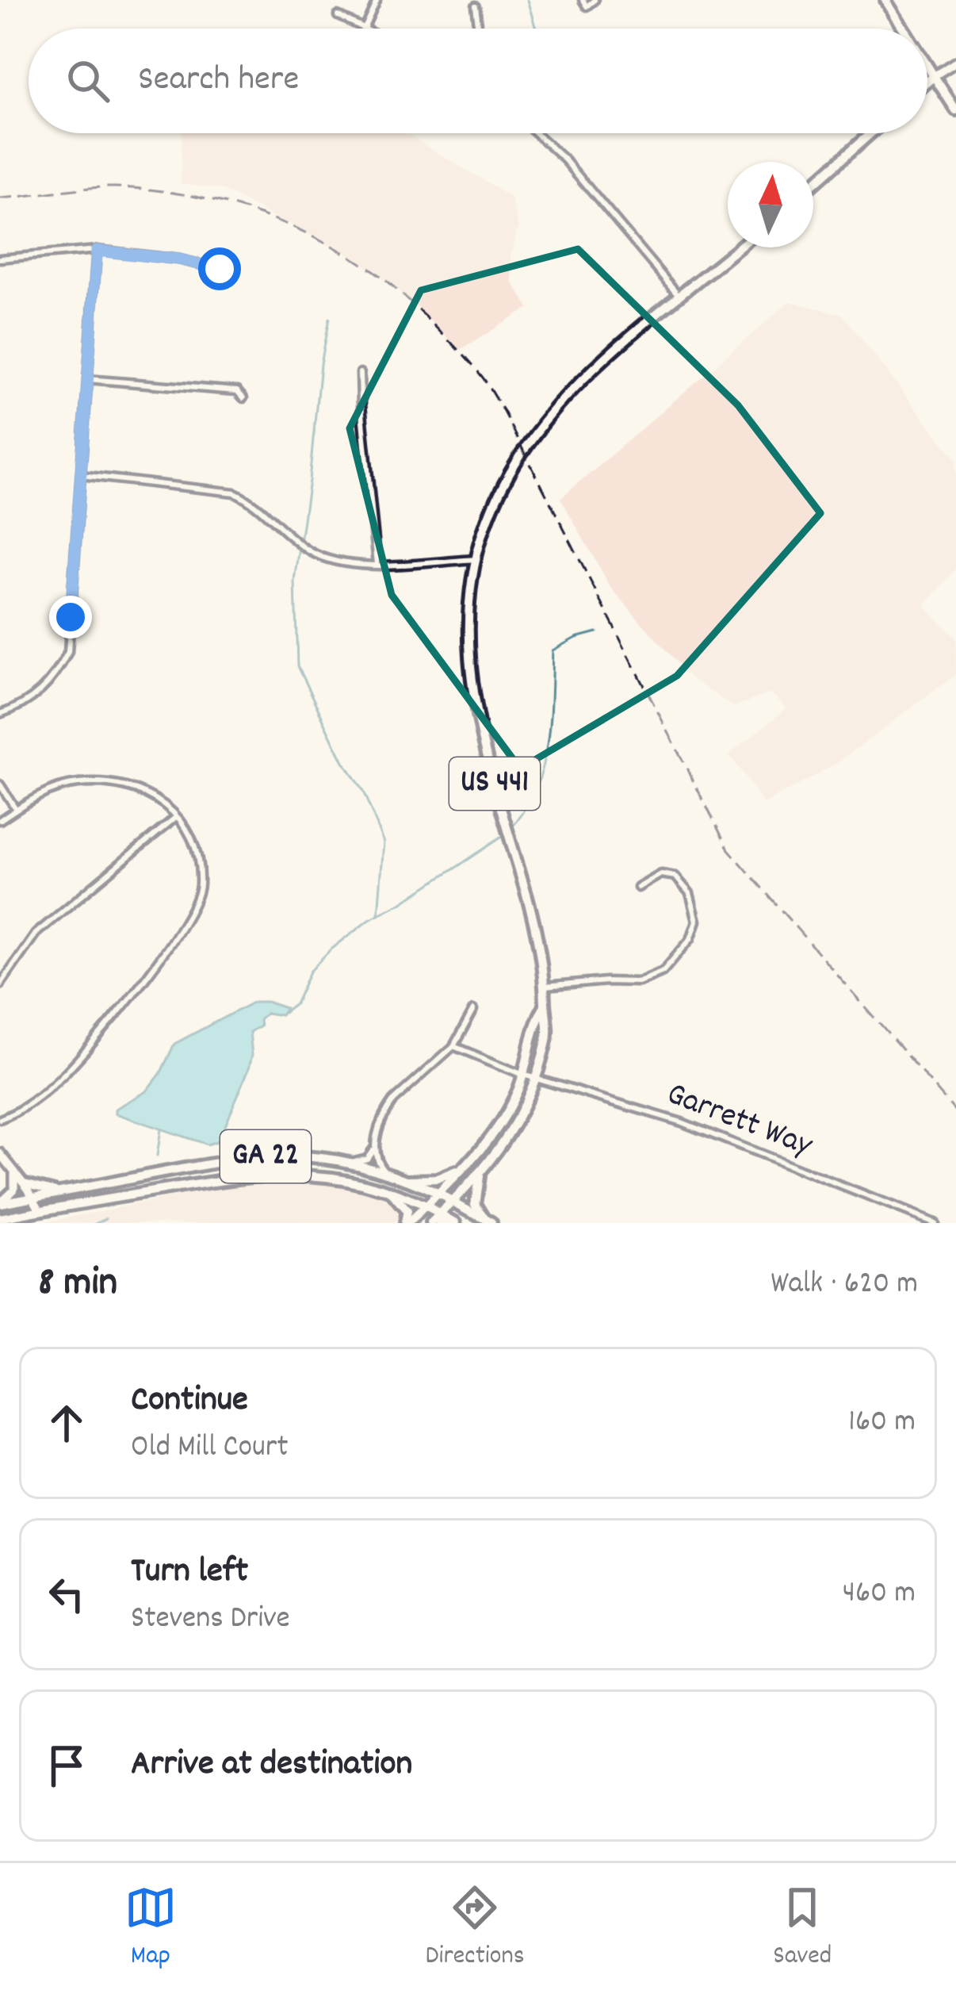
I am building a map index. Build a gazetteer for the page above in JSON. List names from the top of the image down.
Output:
{
  "streets": {
    "main road": ["US 441", "GA 22"],
    "street": ["Garrett Way"]
  },
  "crossings": [
    ["US 441", "Garrett Way"],
    ["US 441", "GA 22"]
  ],
  "north": "top",
  "page": {
    "search": "Search here",
    "heading": ["8 min", "Walk · 620 m"],
    "list": [
      ["Continue", "Old Mill Court", "160 m"],
      ["Turn left", "Stevens Drive", "460 m"],
      "Arrive at destination"
    ],
    "nav": ["Map", "Directions", "Saved"]
  }
}
